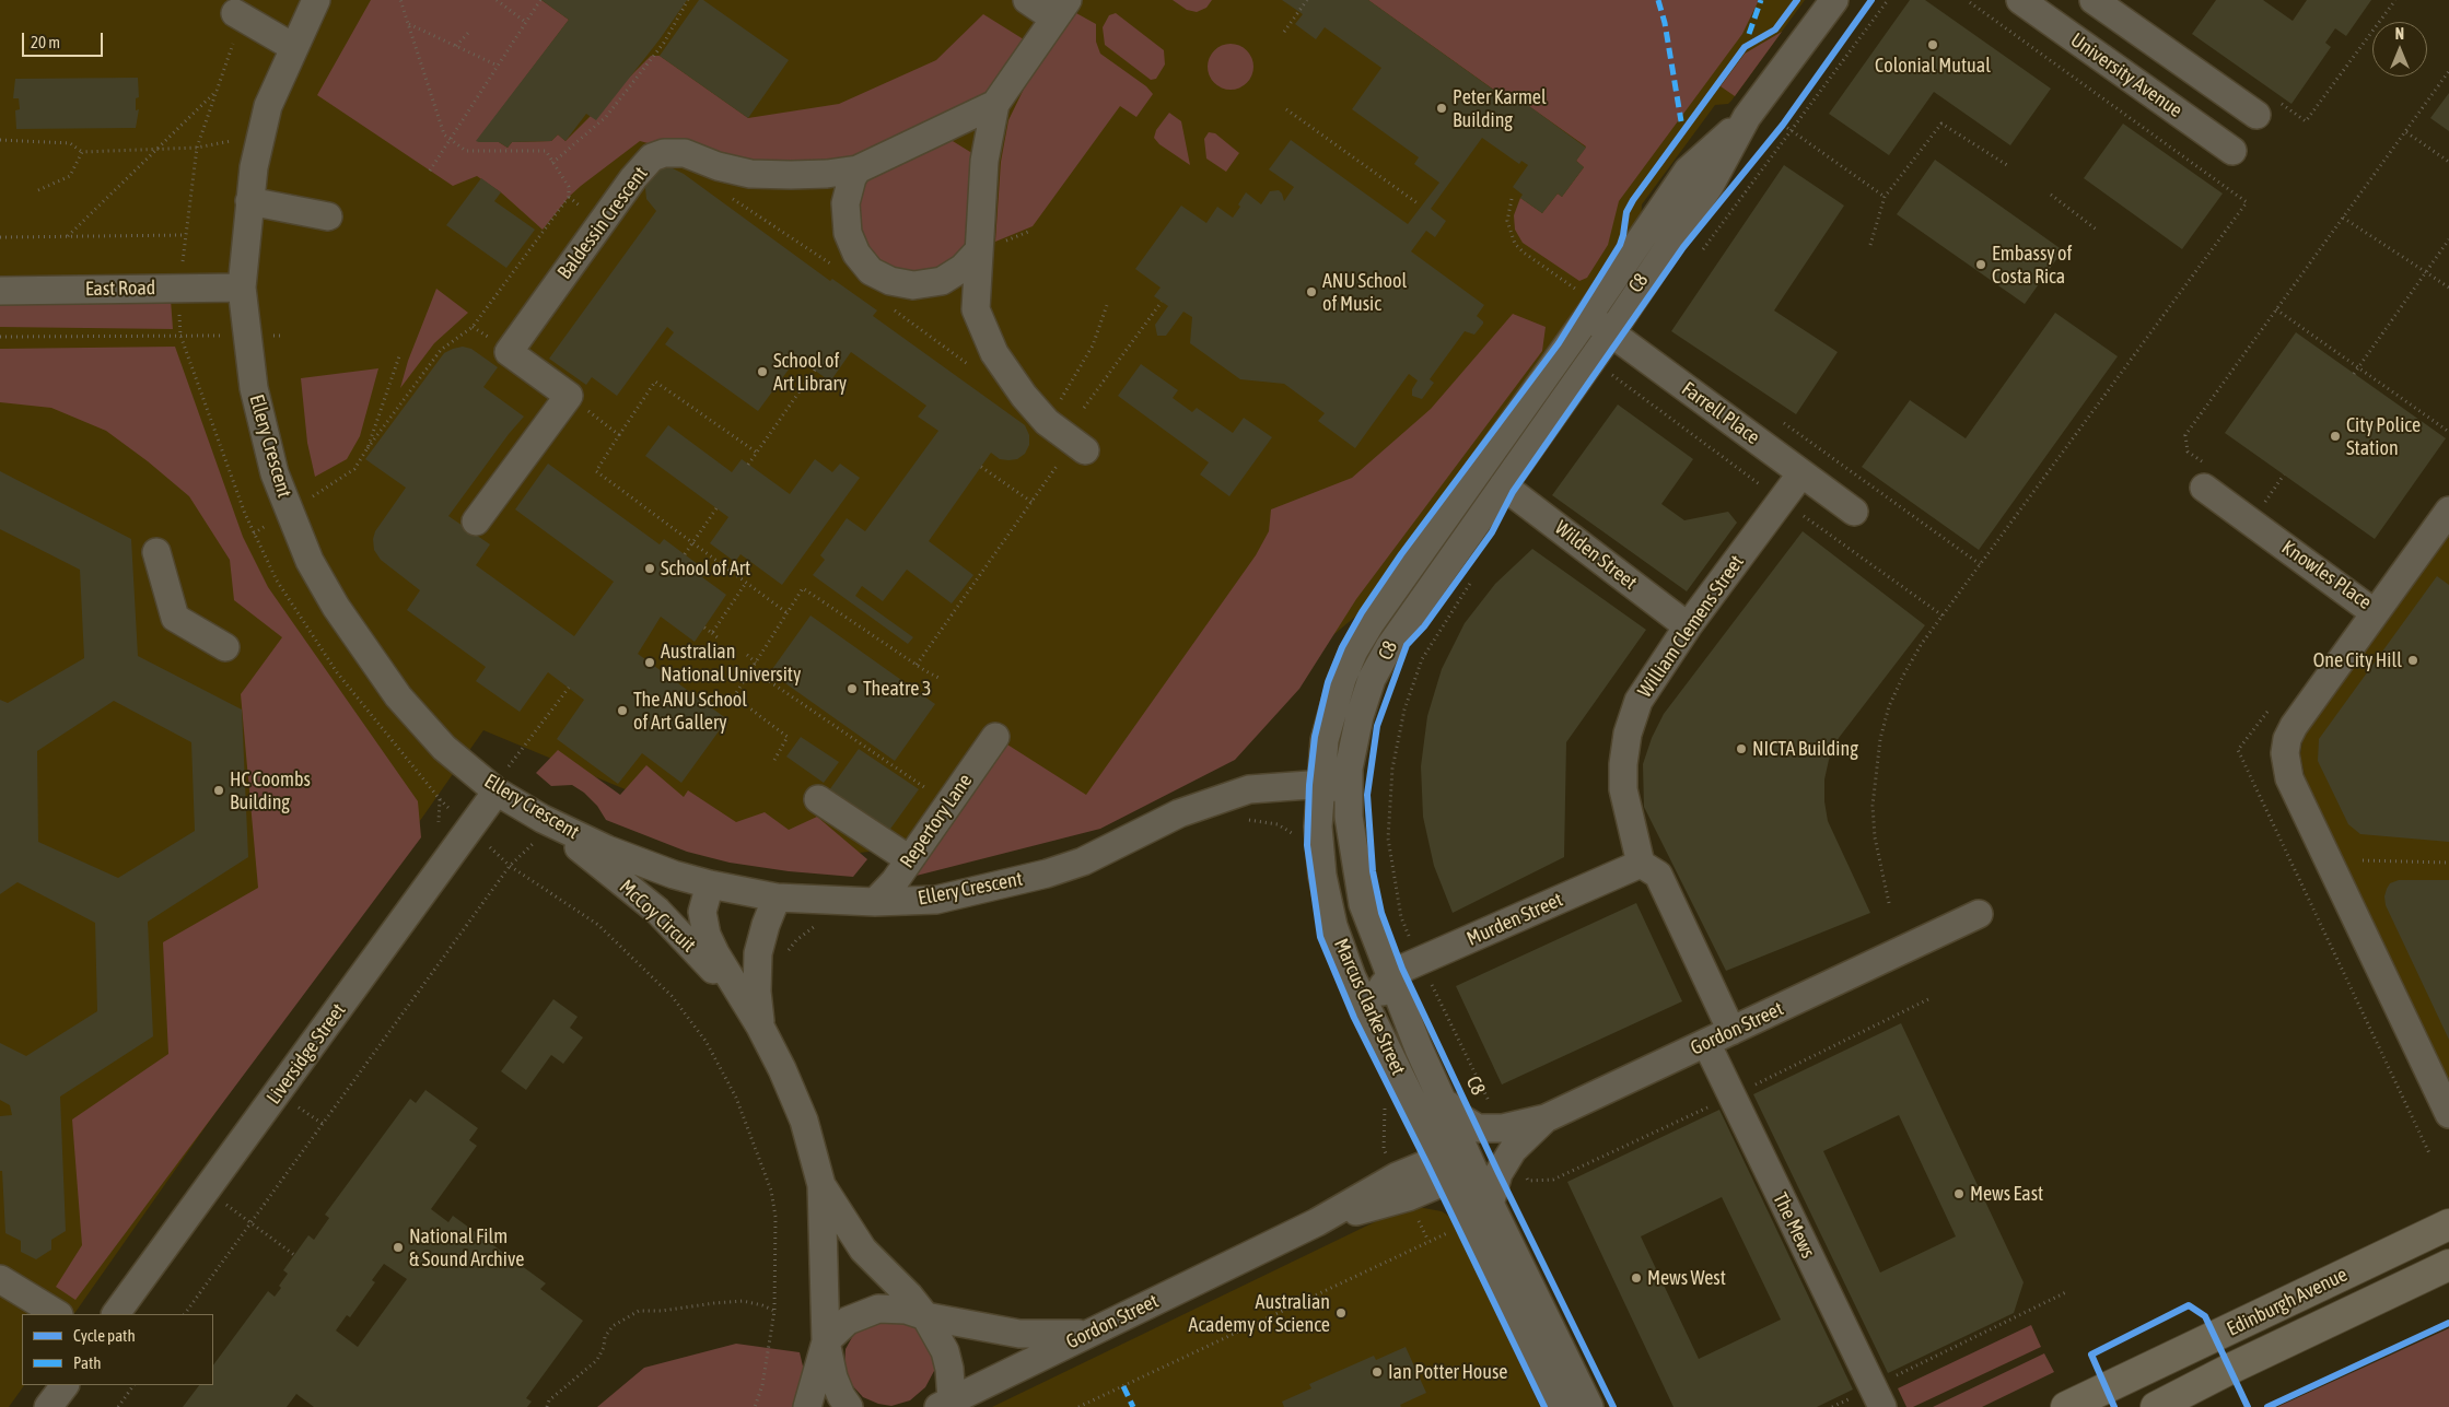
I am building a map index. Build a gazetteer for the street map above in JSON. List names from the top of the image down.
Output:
{
  "streets": {
    "main road": ["Edinburgh Avenue"],
    "street": [
      "University Avenue",
      "Baldessin Crescent",
      "East Road",
      "Farrell Place",
      "Ellery Crescent",
      "Wilden Street",
      "Knowles Place",
      "William Clemens Street",
      "Repertory Lane",
      "McCoy Circuit",
      "Murden Street",
      "Marcus Clarke Street",
      "Gordon Street",
      "Liversidge Street",
      "The Mews"
    ],
    "cycle path": ["C8"]
  },
  "crossings": [
    ["East Road", "Ellery Crescent"],
    ["Farrell Place", "William Clemens Street"],
    ["Farrell Place", "Marcus Clarke Street"],
    ["Ellery Crescent", "Repertory Lane"],
    ["Ellery Crescent", "McCoy Circuit"],
    ["Ellery Crescent", "Marcus Clarke Street"],
    ["Ellery Crescent", "Liversidge Street"],
    ["Wilden Street", "William Clemens Street"],
    ["Wilden Street", "Marcus Clarke Street"],
    ["William Clemens Street", "Murden Street"],
    ["McCoy Circuit", "Gordon Street"],
    ["Murden Street", "Marcus Clarke Street"],
    ["Marcus Clarke Street", "Gordon Street"],
    ["Gordon Street", "The Mews"]
  ],
  "places": [
    "Colonial Mutual",
    "Peter Karmel Building",
    "Embassy of Costa Rica",
    "ANU School of Music",
    "School of Art Library",
    "City Police Station",
    "School of Art",
    "One City Hill",
    "Australian National University",
    "Theatre 3",
    "The ANU School of Art Gallery",
    "NICTA Building",
    "HC Coombs Building",
    "Mews East",
    "National Film & Sound Archive",
    "Mews West",
    "Australian Academy of Science",
    "Ian Potter House"
  ],
  "legend": ["Cycle path", "Path"],
  "scale_bar": "20 m",
  "north": "top"
}
